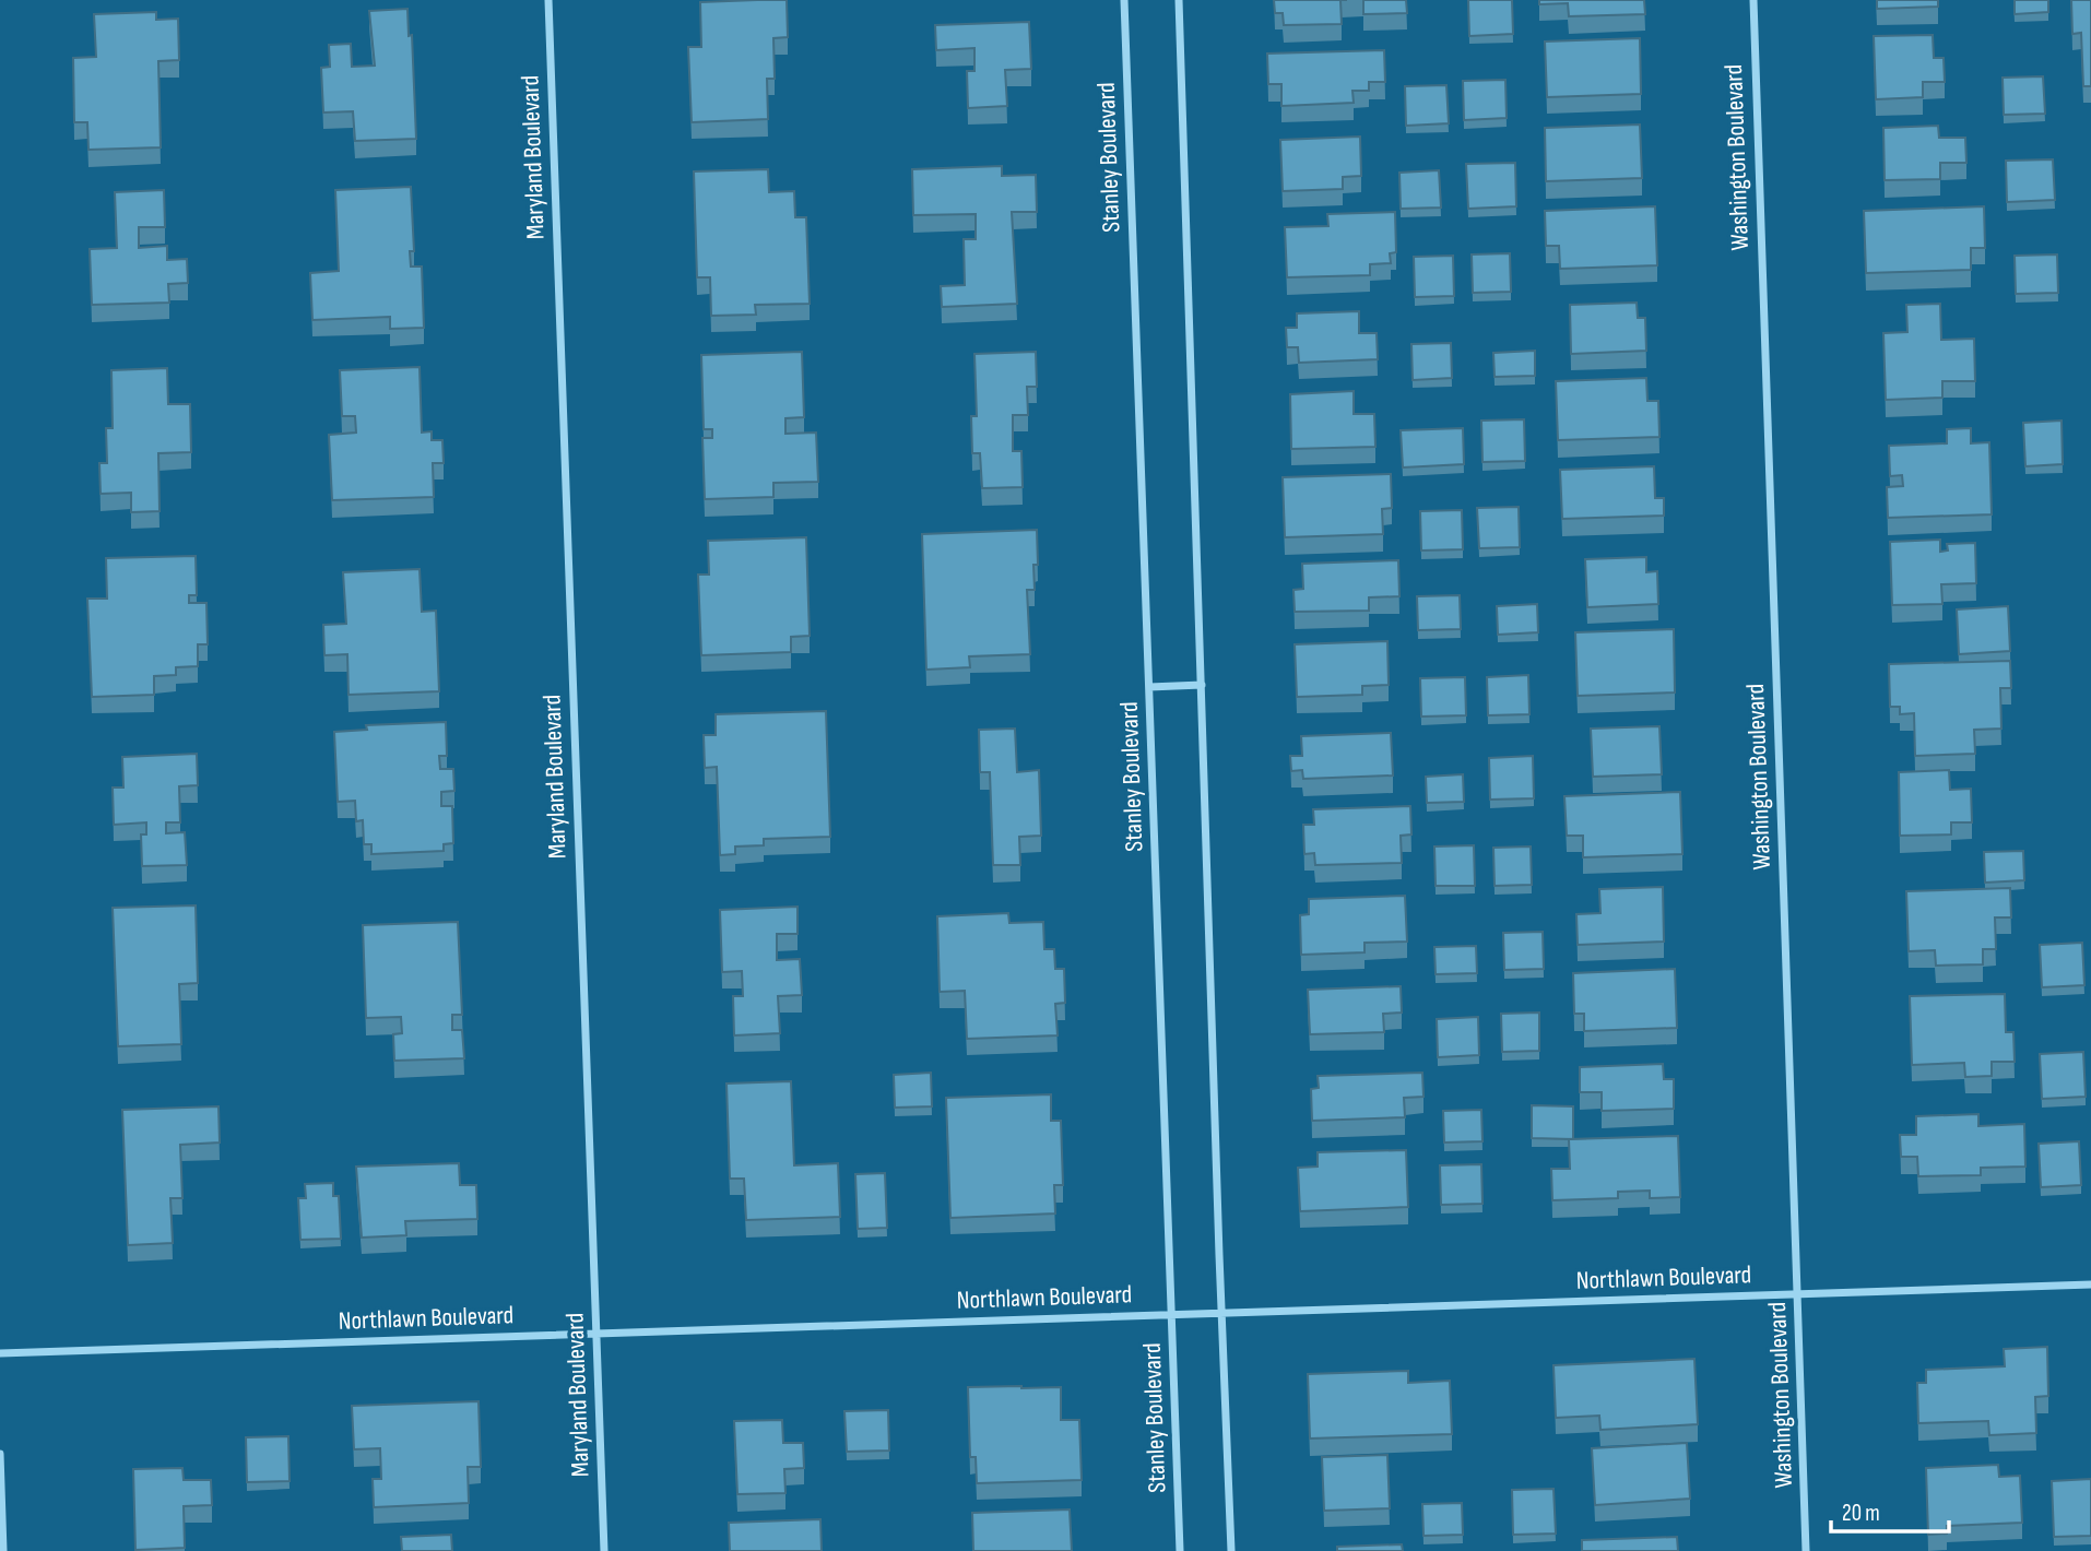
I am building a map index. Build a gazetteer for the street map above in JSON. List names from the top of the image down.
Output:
{
  "streets": {
    "street": [
      "Maryland Boulevard",
      "Stanley Boulevard",
      "Washington Boulevard",
      "Northlawn Boulevard"
    ]
  },
  "crossings": [
    ["Maryland Boulevard", "Northlawn Boulevard"],
    ["Stanley Boulevard", "Northlawn Boulevard"],
    ["Washington Boulevard", "Northlawn Boulevard"]
  ],
  "scale_bar": "20 m"
}
